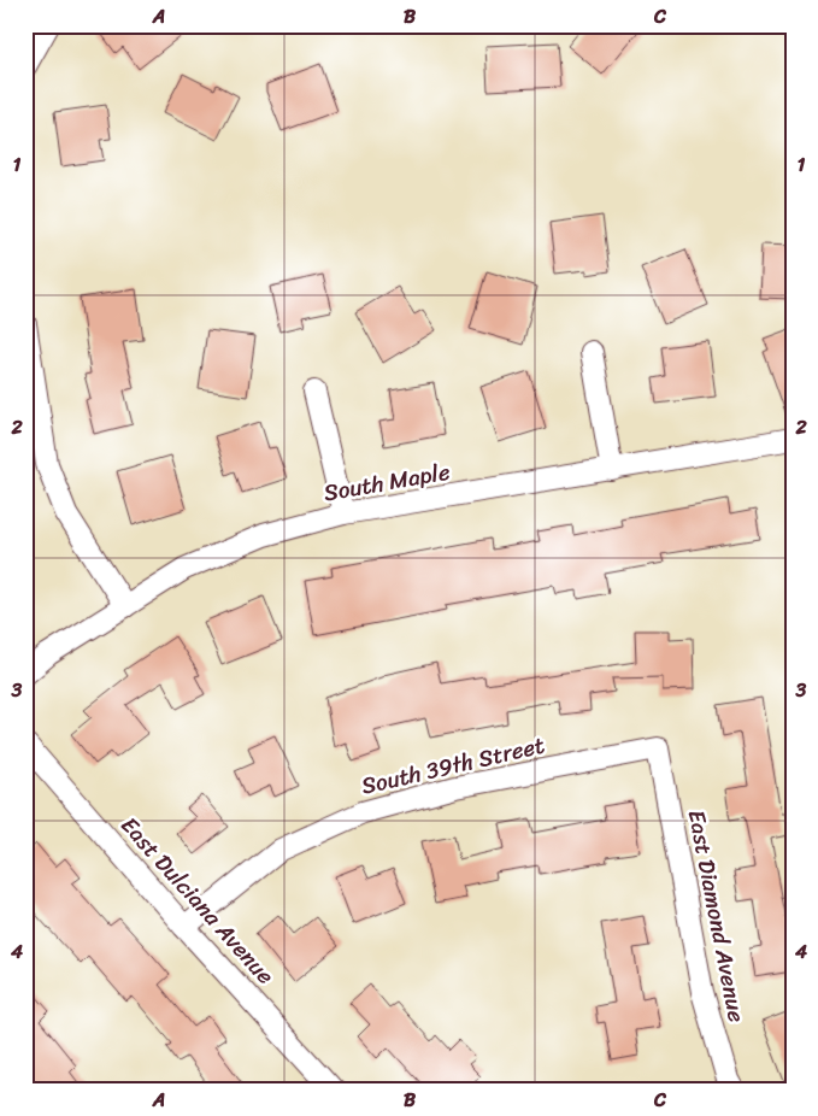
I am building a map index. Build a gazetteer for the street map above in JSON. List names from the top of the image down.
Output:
{
  "streets": {
    "street": [
      "South Maple",
      "South 39th Street",
      "East Dulciana Avenue",
      "East Diamond Avenue"
    ]
  },
  "crossings": [
    ["South 39th Street", "East Dulciana Avenue"],
    ["South 39th Street", "East Diamond Avenue"]
  ],
  "grid": {
    "columns": ["A", "B", "C"],
    "rows": [
      "1",
      "2",
      "3",
      "4"
    ]
  }
}
